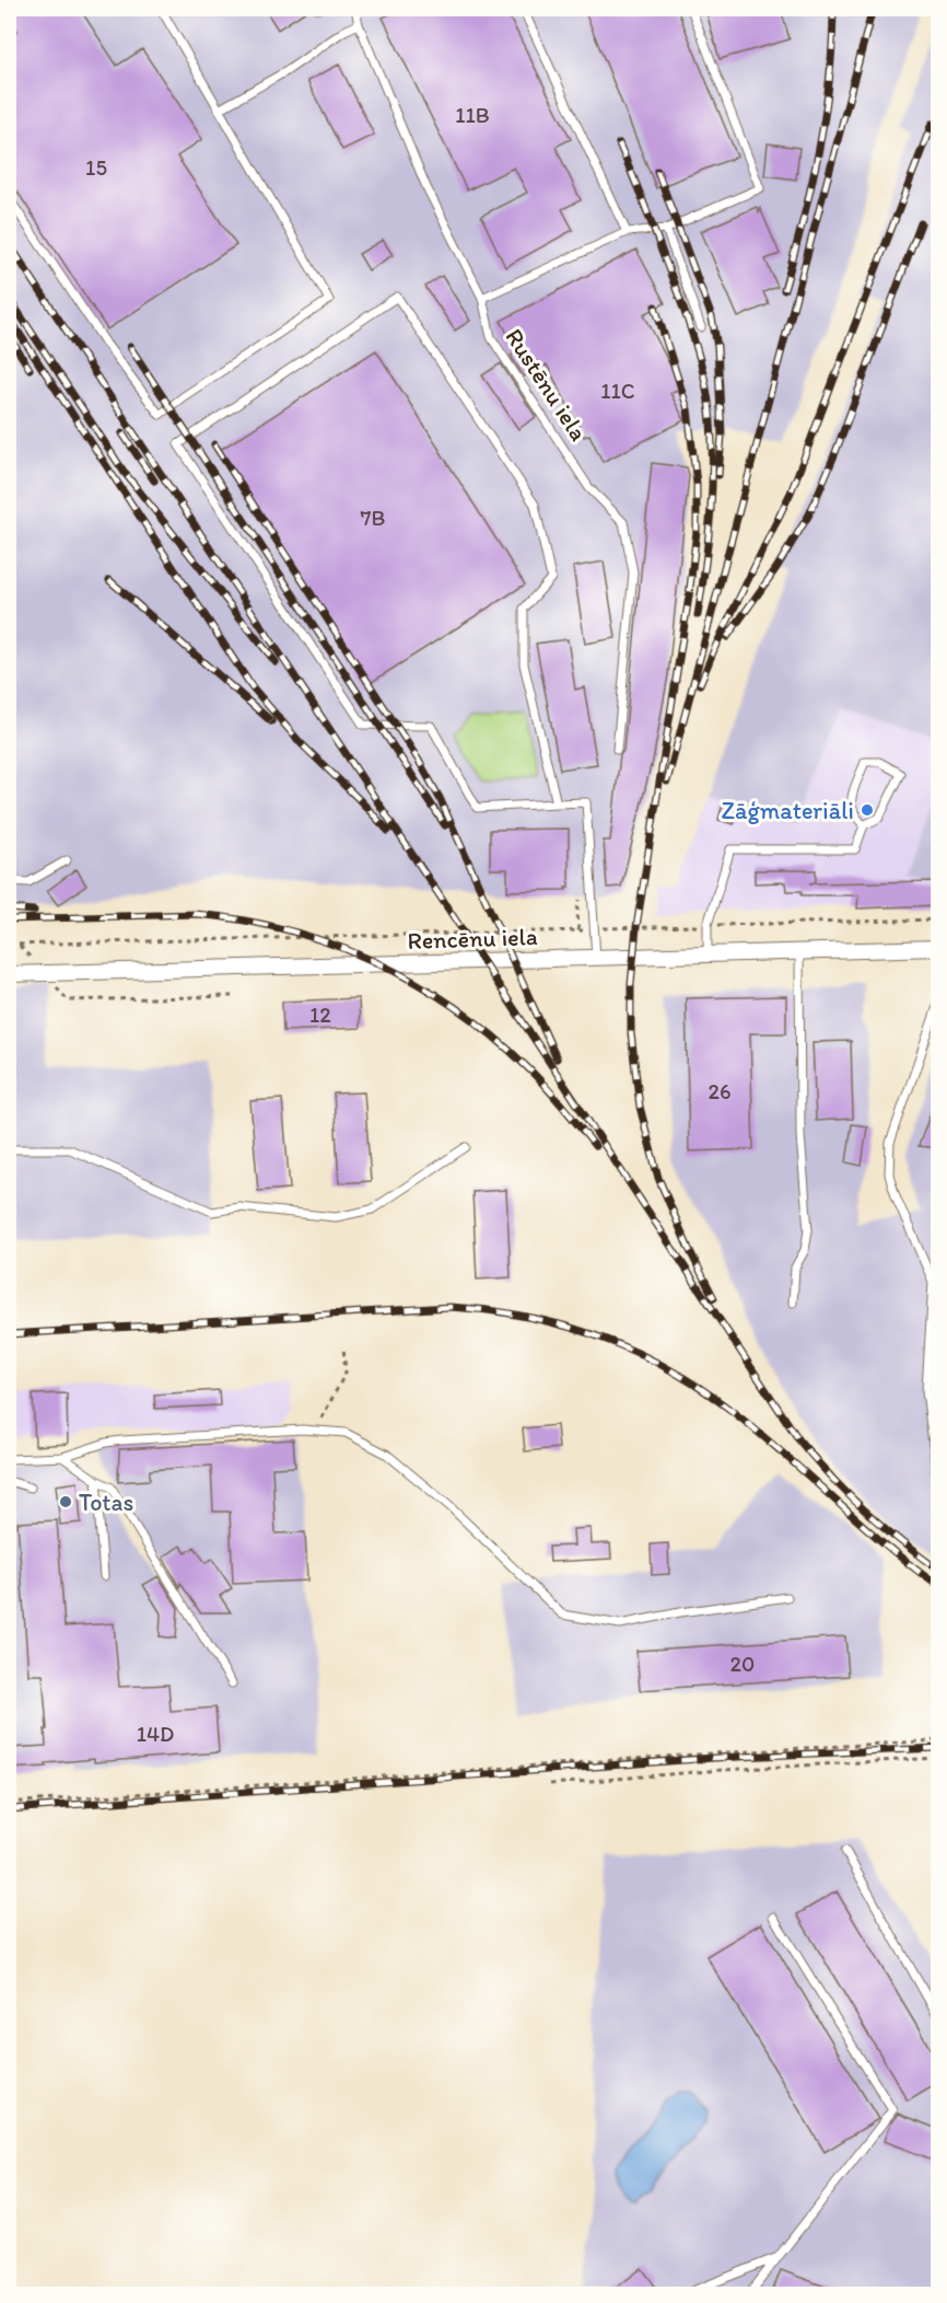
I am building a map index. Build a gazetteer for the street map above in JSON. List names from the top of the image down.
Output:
{
  "streets": {
    "street": ["Rencēnu iela"],
    "lane": ["Rustēnu iela"]
  },
  "places": ["Zāģmateriāli", "Totas"],
  "house_numbers": [
    "11B",
    "15",
    "11C",
    "7B",
    "12",
    "26",
    "20",
    "14D"
  ]
}
